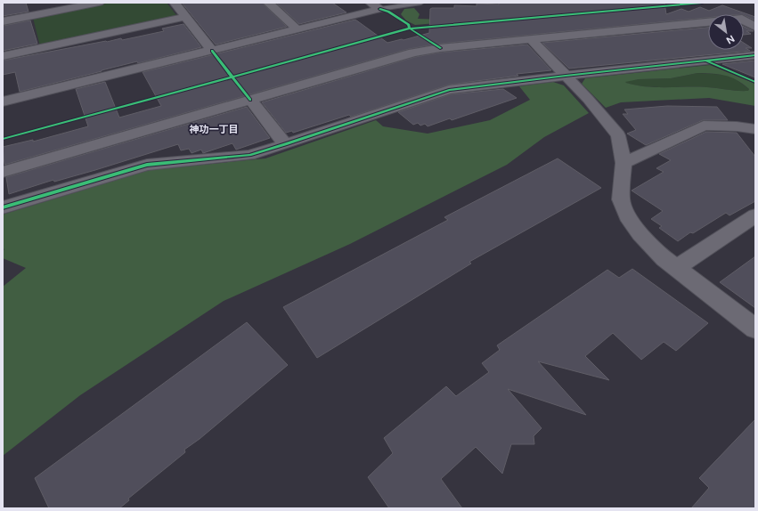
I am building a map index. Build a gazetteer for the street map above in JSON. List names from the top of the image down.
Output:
{
  "districts": ["神功一丁目"],
  "north": "bottom right"
}
